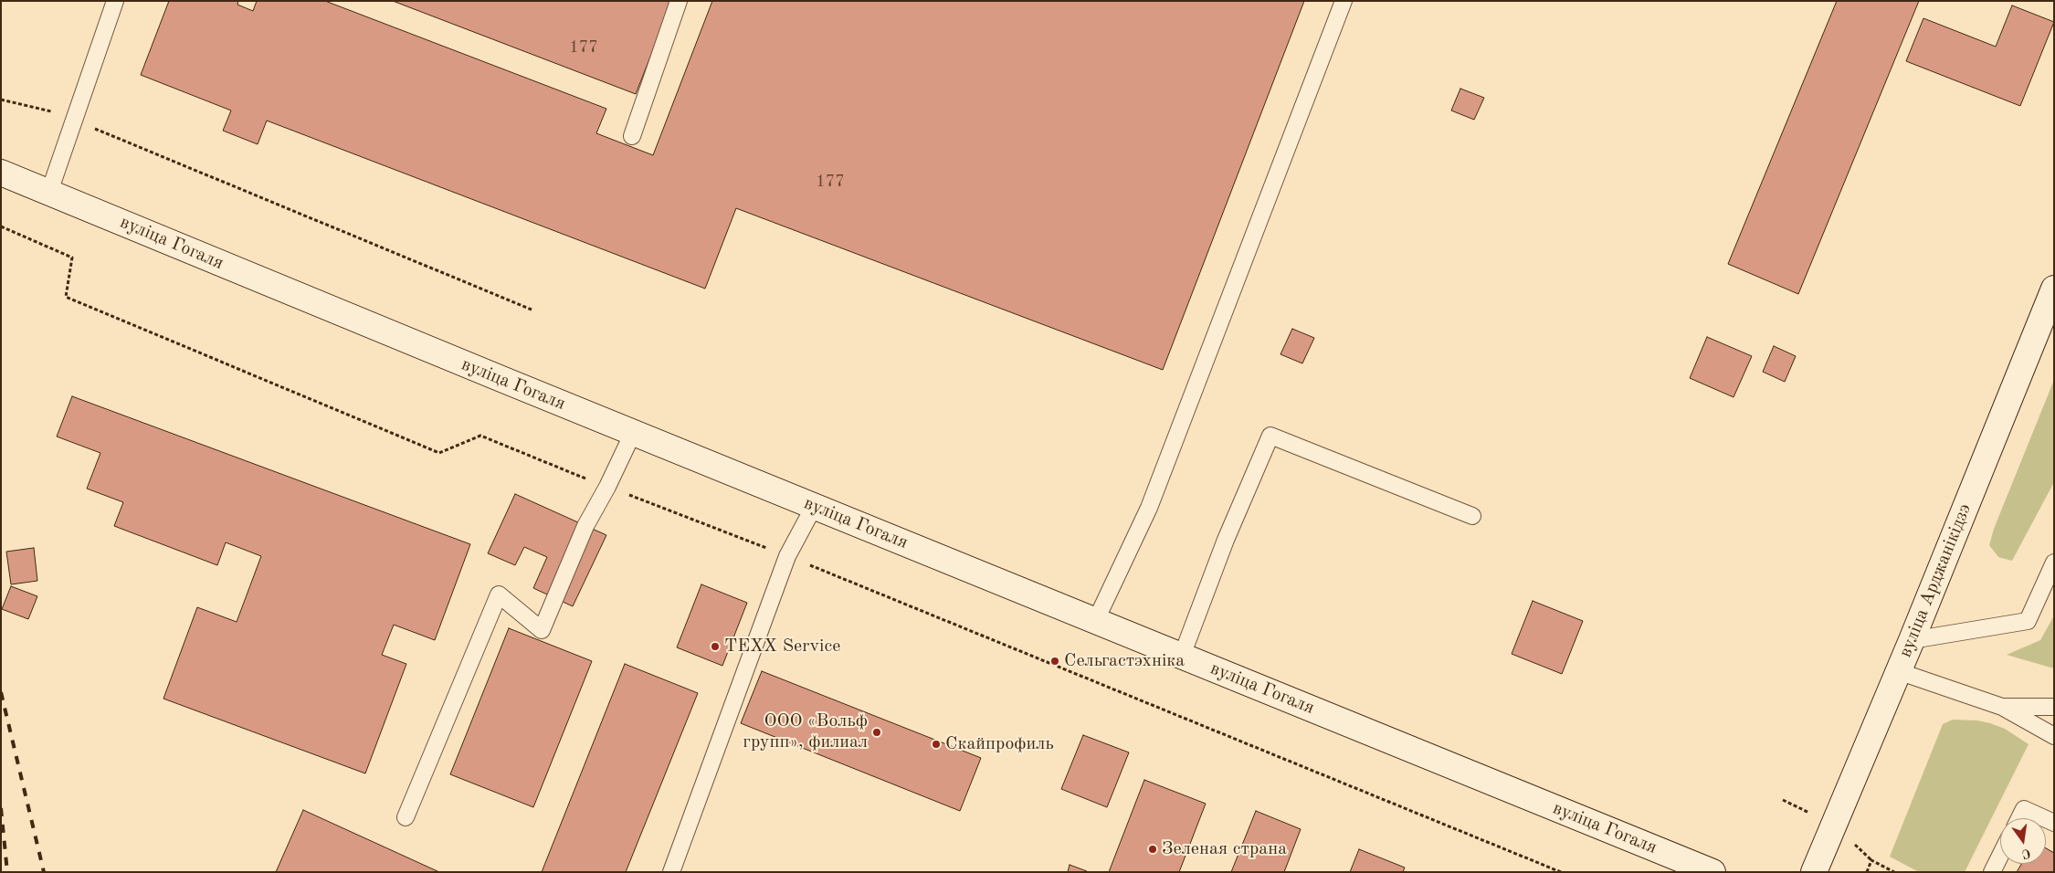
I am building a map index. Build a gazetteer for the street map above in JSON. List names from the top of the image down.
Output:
{
  "streets": {
    "main road": ["вуліца Гогаля", "вуліца Арджанікідзэ"]
  },
  "places": [
    "TEXX Service",
    "Сельгастэхніка",
    "ООО «Вольф групп», филиал",
    "Скайпрофиль",
    "Зеленая страна"
  ],
  "house_numbers": ["177", "177"],
  "north": "bottom"
}
